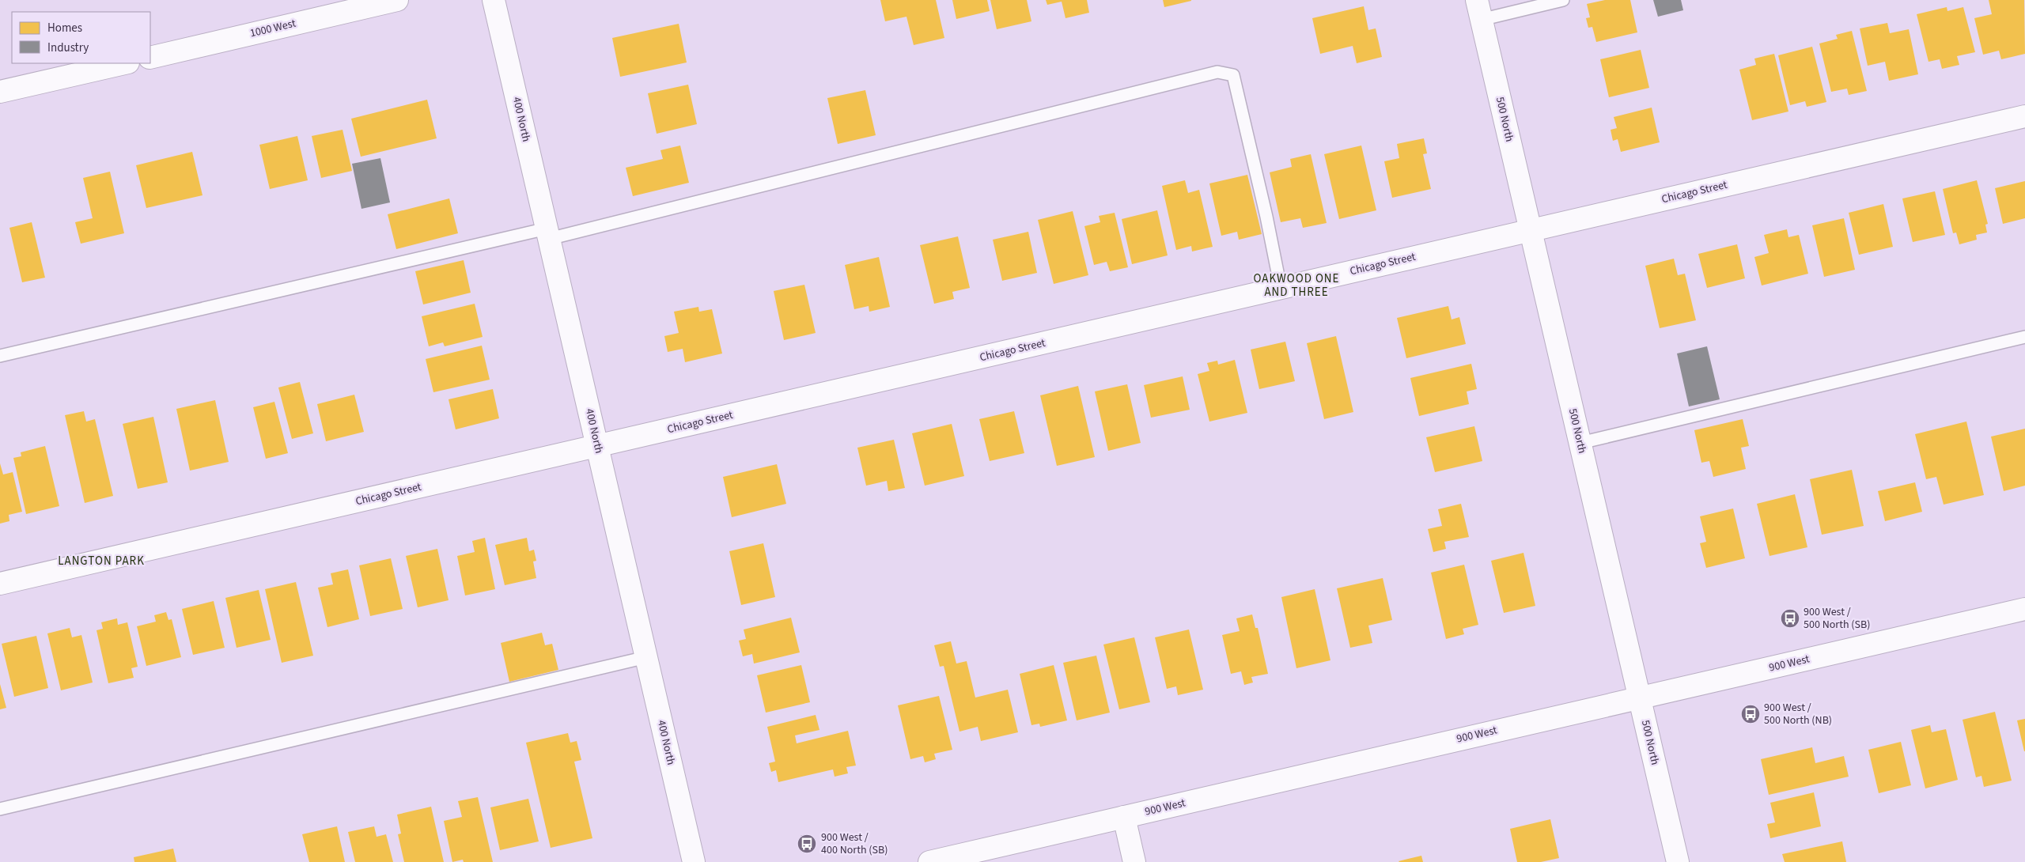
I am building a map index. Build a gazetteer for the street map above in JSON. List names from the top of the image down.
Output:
{
  "streets": {
    "street": [
      "1000 West",
      "400 North",
      "500 North",
      "Chicago Street",
      "900 West"
    ]
  },
  "crossings": [
    ["400 North", "Chicago Street"],
    ["500 North", "Chicago Street"],
    ["500 North", "900 West"]
  ],
  "districts": ["OAKWOOD ONE AND THREE", "LANGTON PARK"],
  "places": {
    "bus stop": ["900 West / 500 North (SB)", "900 West / 500 North (NB)", "900 West / 400 North (SB)"]
  },
  "legend": ["Homes", "Industry"]
}
